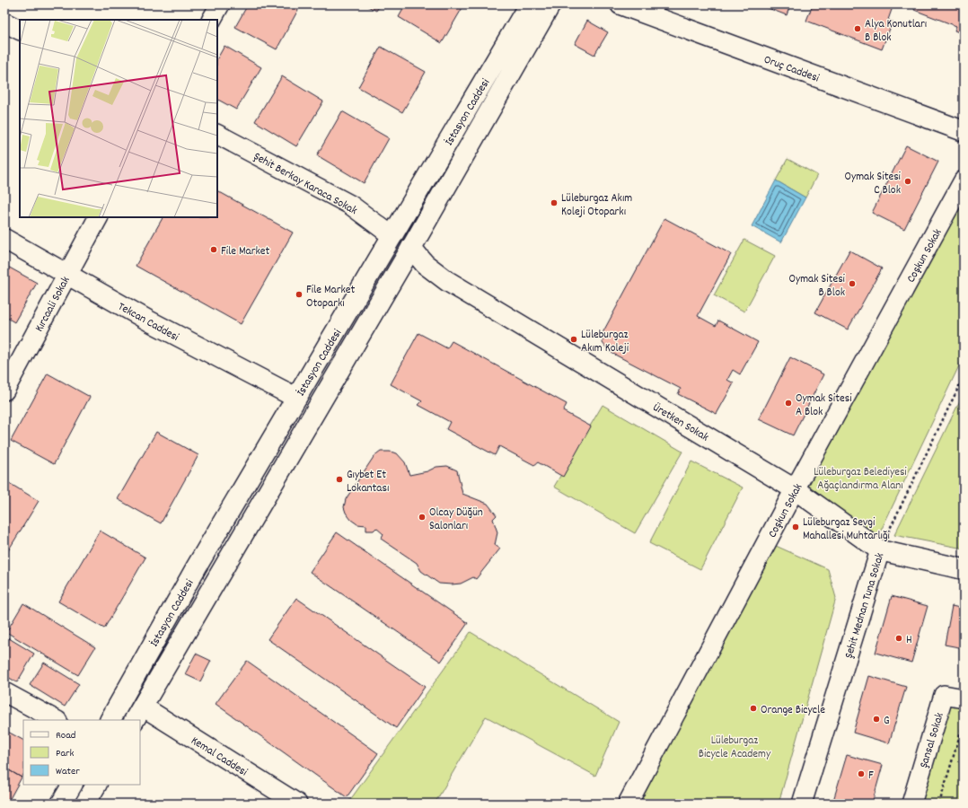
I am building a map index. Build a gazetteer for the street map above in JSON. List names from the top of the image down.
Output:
{
  "streets": {
    "main road": [
      "Oruç Caddesi",
      "İstasyon Caddesi",
      "Tekcan Caddesi",
      "Üretken Sokak"
    ],
    "street": [
      "Şehit Berkay Karaca Sokak",
      "Coşkun Sokak",
      "Kırcaali Sokak",
      "Şehit Mednan Tuna Sokak",
      "Şansal Sokak",
      "Kemal Caddesi"
    ]
  },
  "crossings": [
    ["İstasyon Caddesi", "Şehit Berkay Karaca Sokak"],
    ["İstasyon Caddesi", "Tekcan Caddesi"],
    ["İstasyon Caddesi", "Üretken Sokak"],
    ["İstasyon Caddesi", "Kemal Caddesi"],
    ["Şehit Berkay Karaca Sokak", "Üretken Sokak"],
    ["Coşkun Sokak", "Üretken Sokak"],
    ["Kırcaali Sokak", "Tekcan Caddesi"],
    ["Üretken Sokak", "Şehit Mednan Tuna Sokak"]
  ],
  "parks": ["Lüleburgaz Belediyesi Ağaçlandırma Alanı", "Lüleburgaz Bicycle Academy"],
  "places": [
    "Alya Konutları B Blok",
    "Oymak Sitesi C Blok",
    "Lüleburgaz Akım Koleji Otoparkı",
    "File Market",
    "Oymak Sitesi B Blok",
    "File Market Otoparkı",
    "Lüleburgaz Akım Koleji",
    "Oymak Sitesi A Blok",
    "Gıybet Et Lokantası",
    "Olcay Düğün Salonları",
    "Lüleburgaz Sevgi Mahallesi Muhtarlığı",
    "H",
    "Orange Bicycle",
    "G",
    "F"
  ],
  "legend": ["Road", "Park", "Water"]
}
